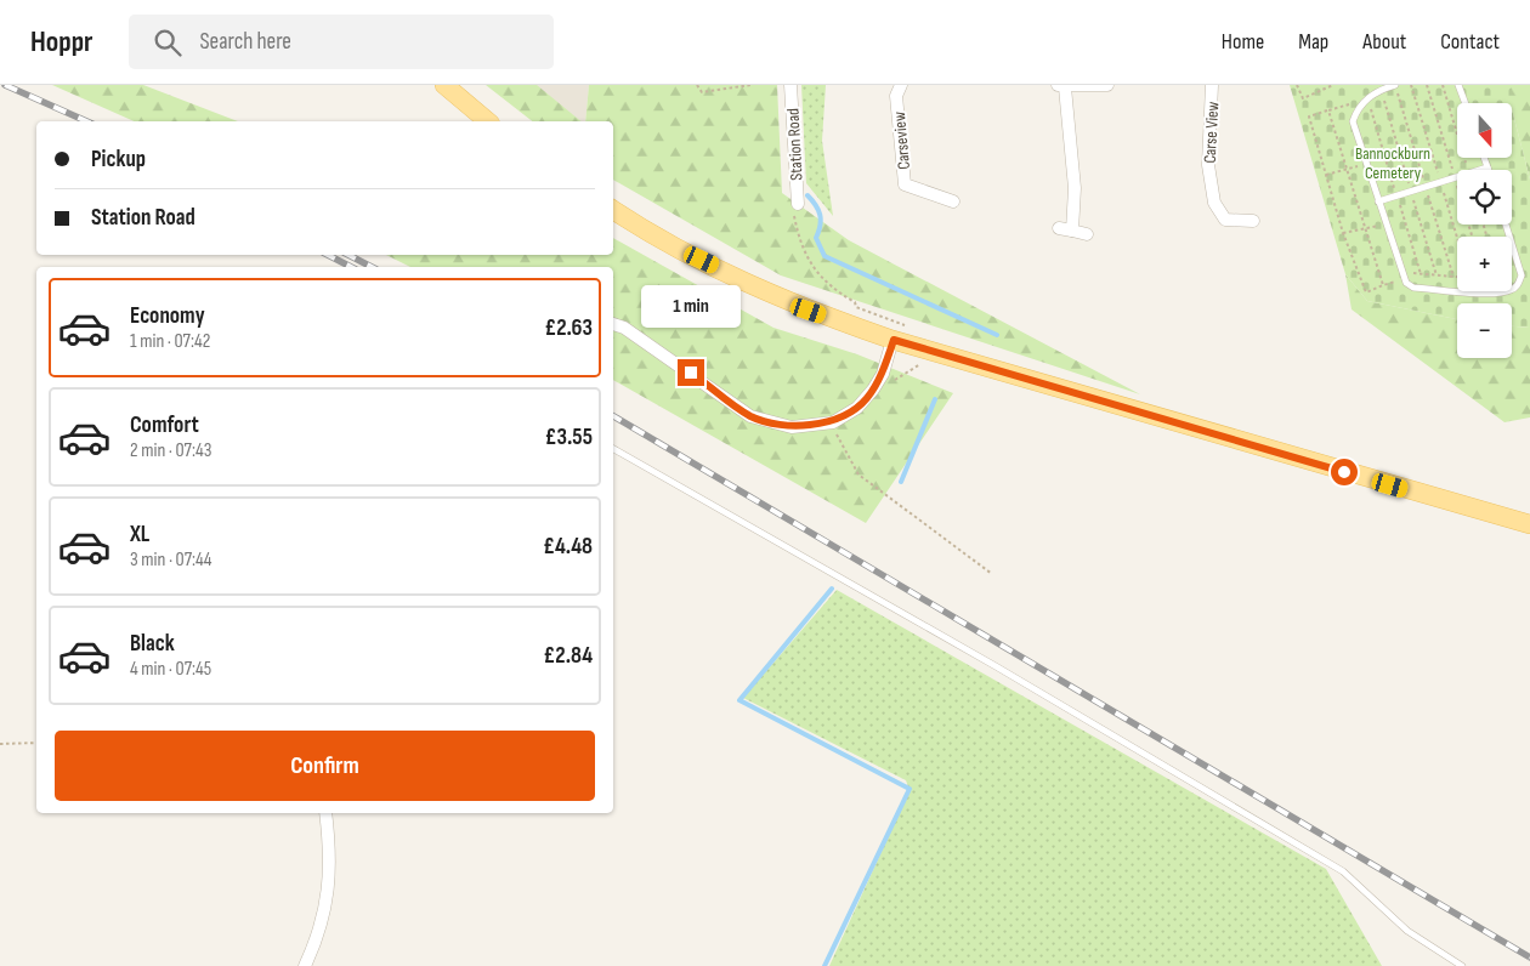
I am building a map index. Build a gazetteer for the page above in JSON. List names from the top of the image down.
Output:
{
  "streets": {
    "street": ["Carse View", "Carseview", "Station Road"]
  },
  "parks": ["Bannockburn Cemetery"],
  "north": "bottom",
  "page": {
    "header": "Hoppr",
    "search": "Search here",
    "nav": [
      "Home",
      "Map",
      "About",
      "Contact"
    ],
    "map_buttons": ["+", "−"],
    "banner": ["Pickup", "Station Road"],
    "list": [
      {
        "name": "Economy",
        "note": "1 min · 07:42",
        "value": "£2.63"
      },
      {
        "name": "Comfort",
        "note": "2 min · 07:43",
        "value": "£3.55"
      },
      {
        "name": "XL",
        "note": "3 min · 07:44",
        "value": "£4.48"
      },
      {
        "name": "Black",
        "note": "4 min · 07:45",
        "value": "£2.84"
      }
    ],
    "bubble": "1 min",
    "buttons": "Confirm"
  }
}
